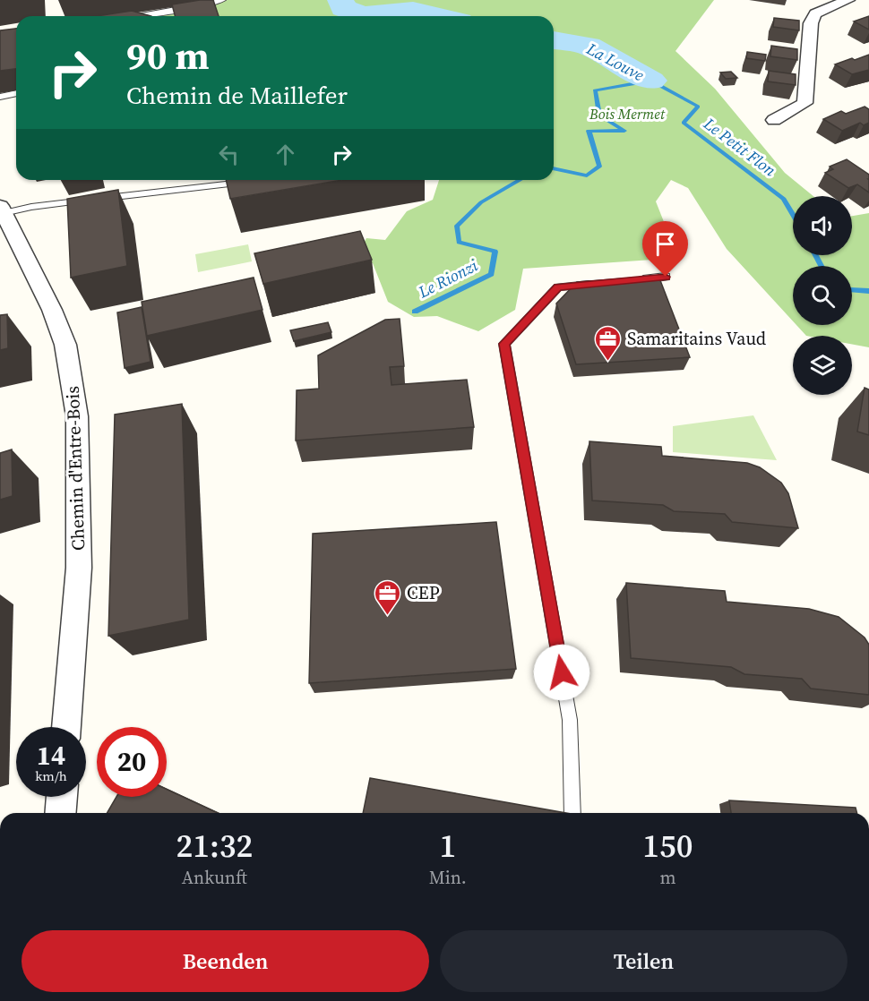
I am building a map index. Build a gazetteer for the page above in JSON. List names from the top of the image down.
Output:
{
  "streets": {
    "street": ["Chemin d'Entre-Bois"]
  },
  "water": ["La Louve", "Le Petit Flon", "Le Rionzi"],
  "parks": ["Bois Mermet"],
  "places": {
    "office": ["Samaritains Vaud", "CEP"]
  },
  "page": {
    "turn": ["90 m", "Chemin de Maillefer"],
    "speed": "14 km/h",
    "limit": "20",
    "eta": [
      "21:32",
      "Ankunft",
      "1",
      "Min.",
      "150",
      "m"
    ],
    "buttons": ["Beenden", "Teilen"]
  }
}
